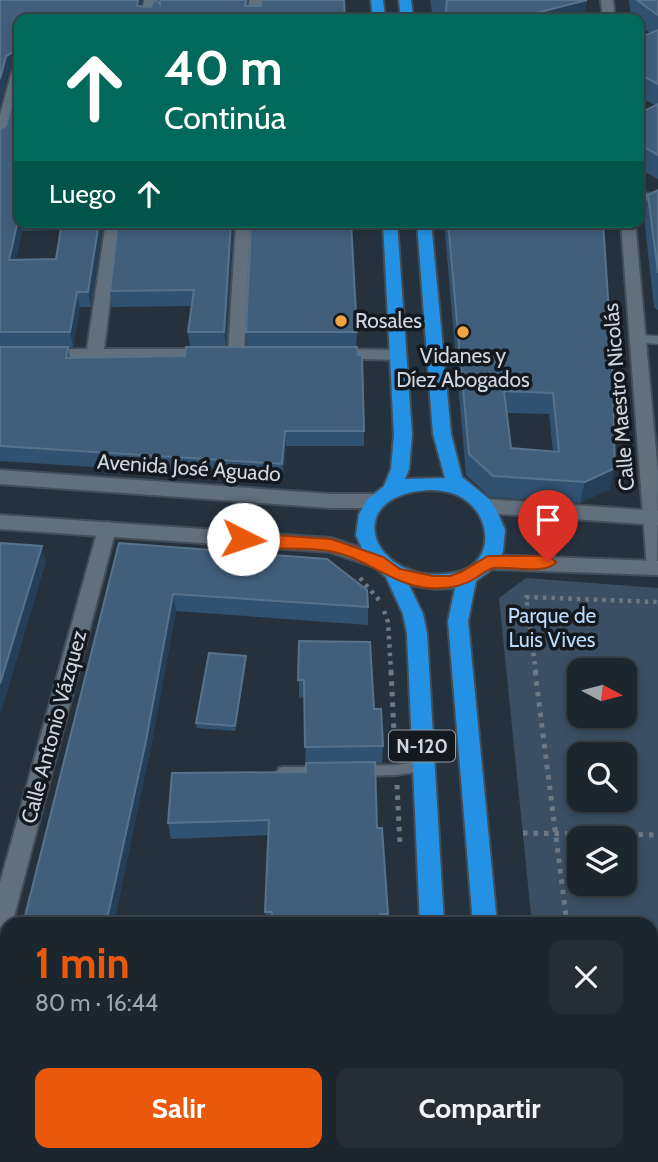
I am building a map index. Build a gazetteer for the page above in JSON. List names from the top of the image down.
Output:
{
  "streets": {
    "highway": ["N-120"],
    "street": ["Calle Maestro Nicolás", "Avenida José Aguado", "Calle Antonio Vázquez"]
  },
  "crossings": [
    ["Avenida José Aguado", "N-120"]
  ],
  "parks": ["Parque de Luis Vives"],
  "places": ["Rosales", "Vidanes y Díez Abogados"],
  "north": "right",
  "page": {
    "turn": ["40 m", "Continúa"],
    "then": "Luego",
    "heading": ["1 min", "80 m · 16:44"],
    "buttons": ["Salir", "Compartir"]
  }
}
